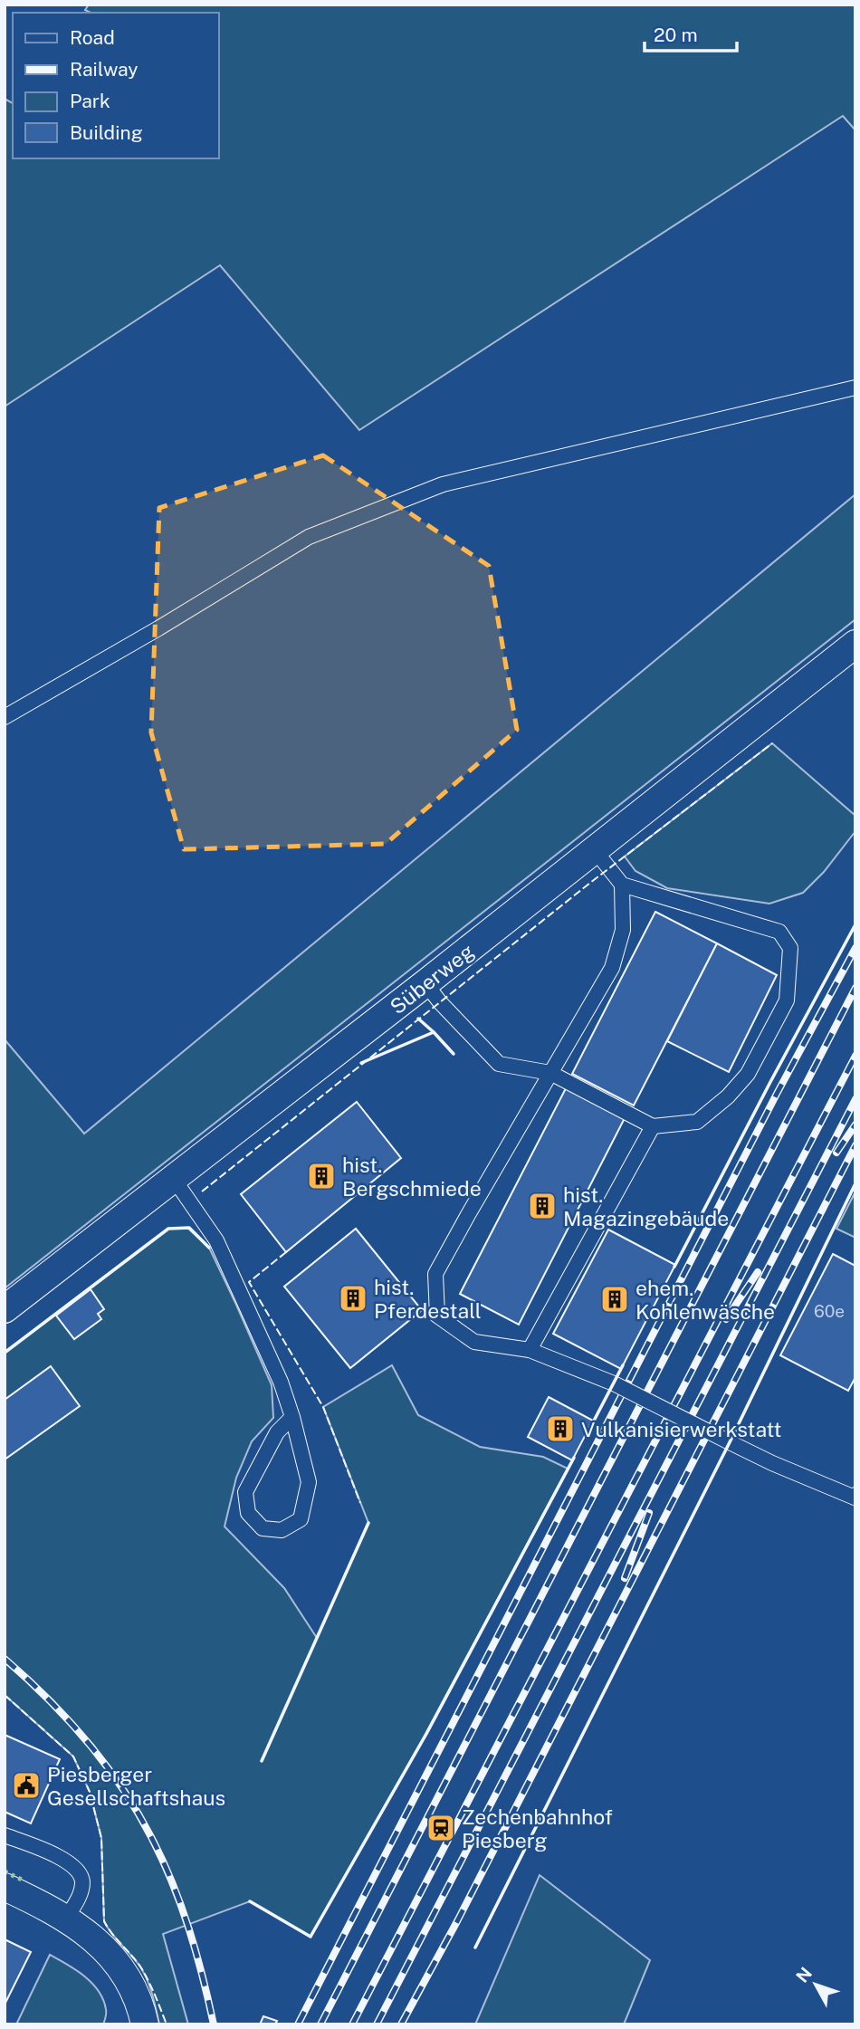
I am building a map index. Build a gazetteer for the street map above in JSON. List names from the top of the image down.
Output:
{
  "streets": {
    "street": ["Süberweg"]
  },
  "places": {
    "building": [
      "hist. Bergschmiede",
      "hist. Magazingebäude",
      "hist. Pferdestall",
      "ehem. Kohlenwäsche",
      "Vulkanisierwerkstatt"
    ],
    "public building": ["Piesberger Gesellschaftshaus"],
    "station": ["Zechenbahnhof Piesberg"]
  },
  "house_numbers": ["60e"],
  "legend": [
    "Road",
    "Railway",
    "Park",
    "Building"
  ],
  "scale_bar": "20 m",
  "north": "top left"
}
